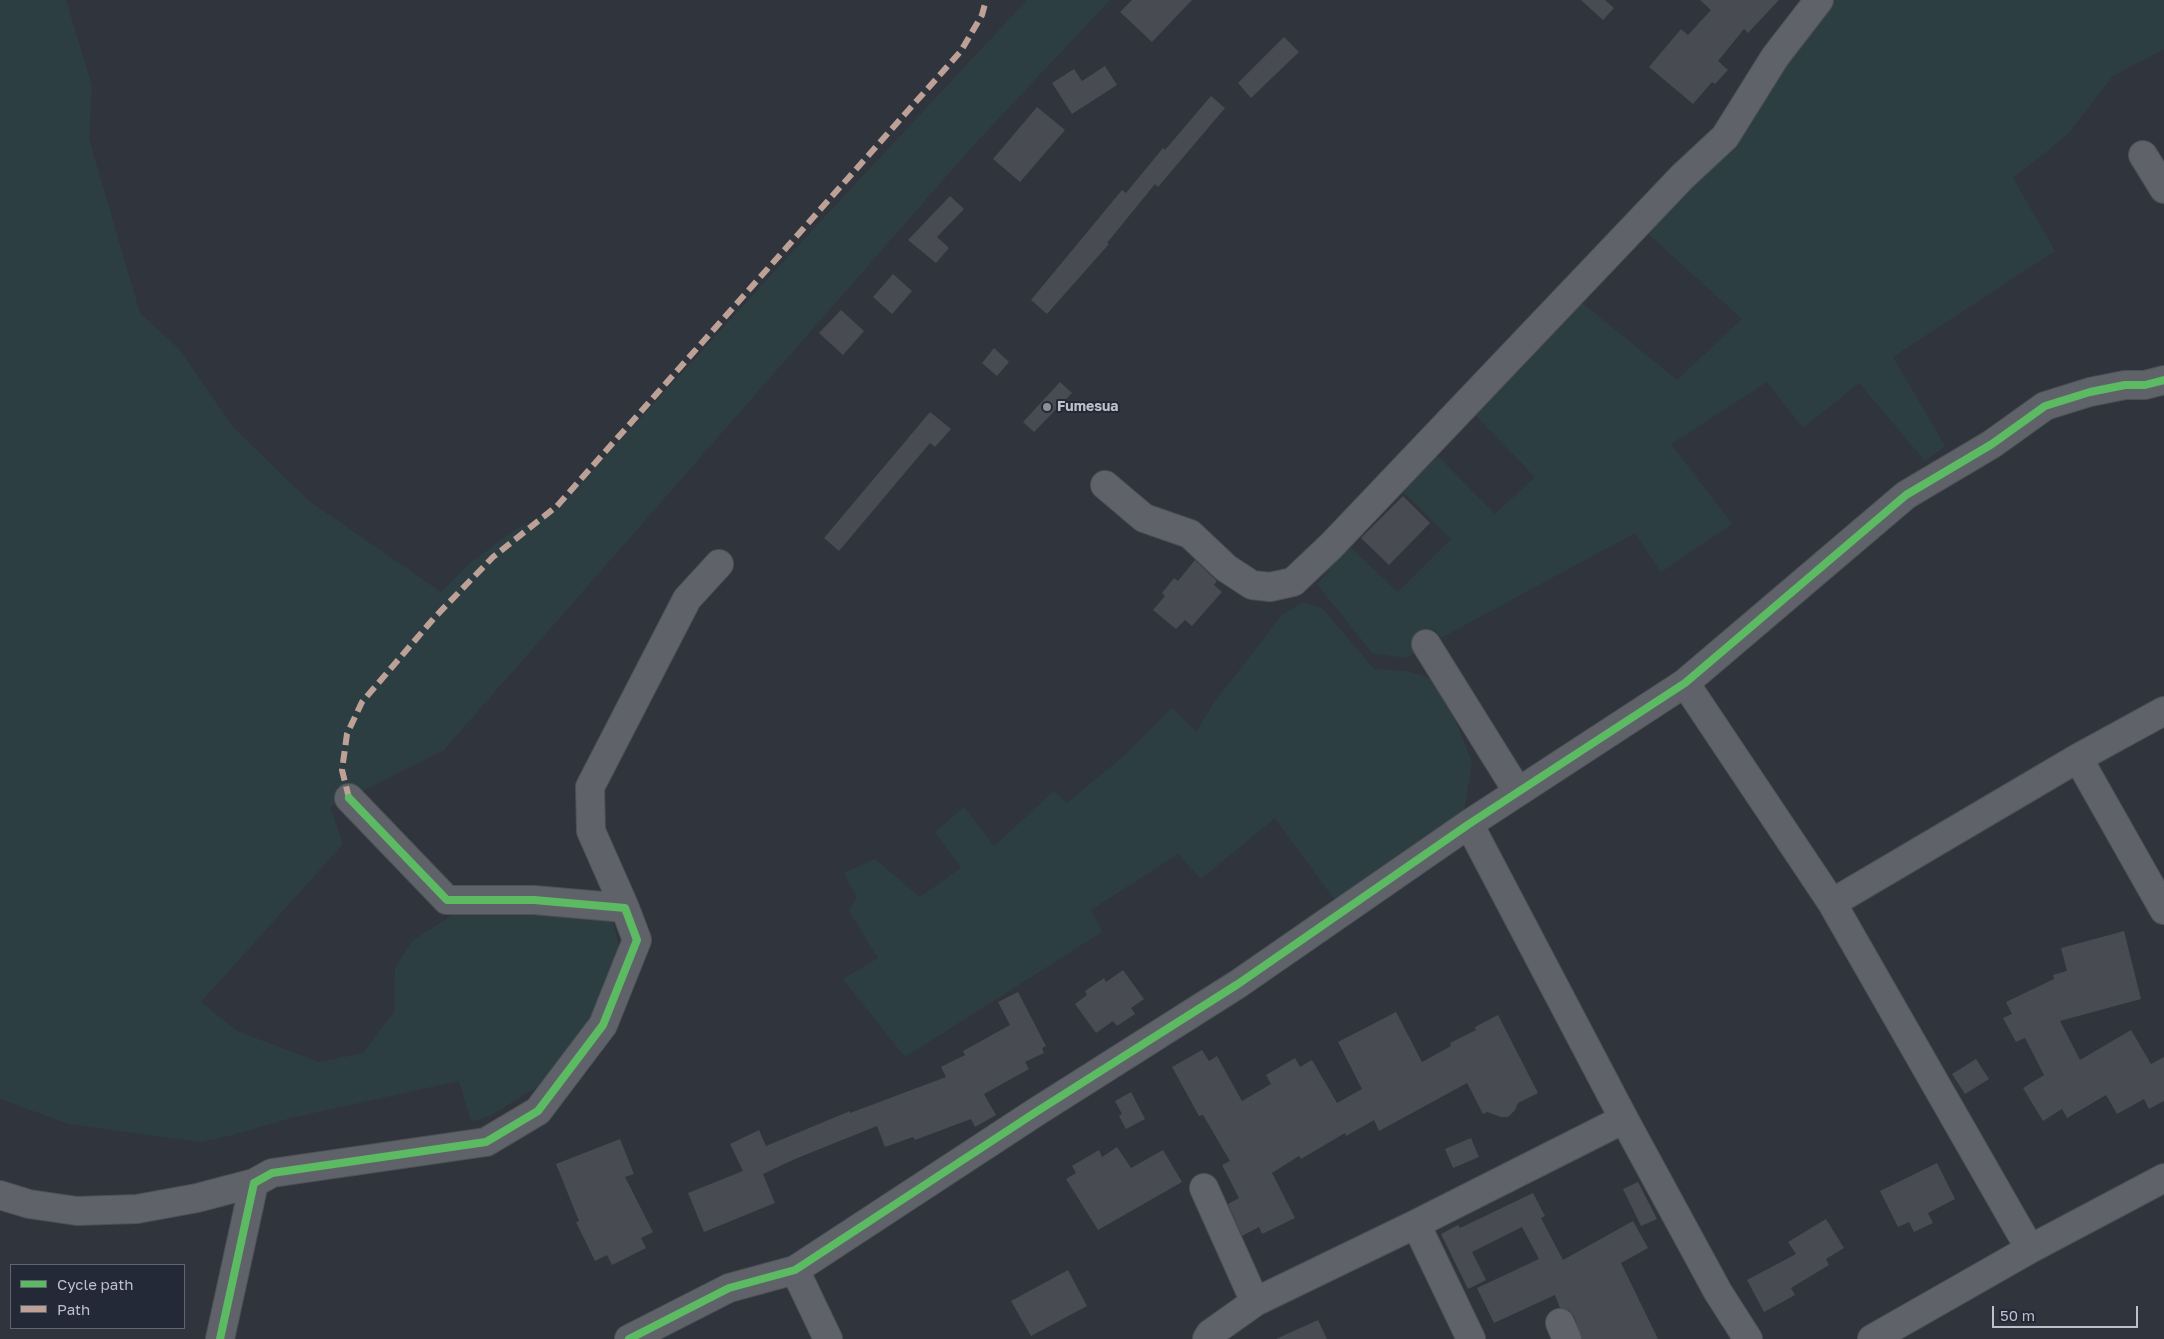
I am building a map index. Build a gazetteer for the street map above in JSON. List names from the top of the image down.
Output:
{
  "places": ["Fumesua"],
  "legend": ["Cycle path", "Path"],
  "scale_bar": "50 m"
}
